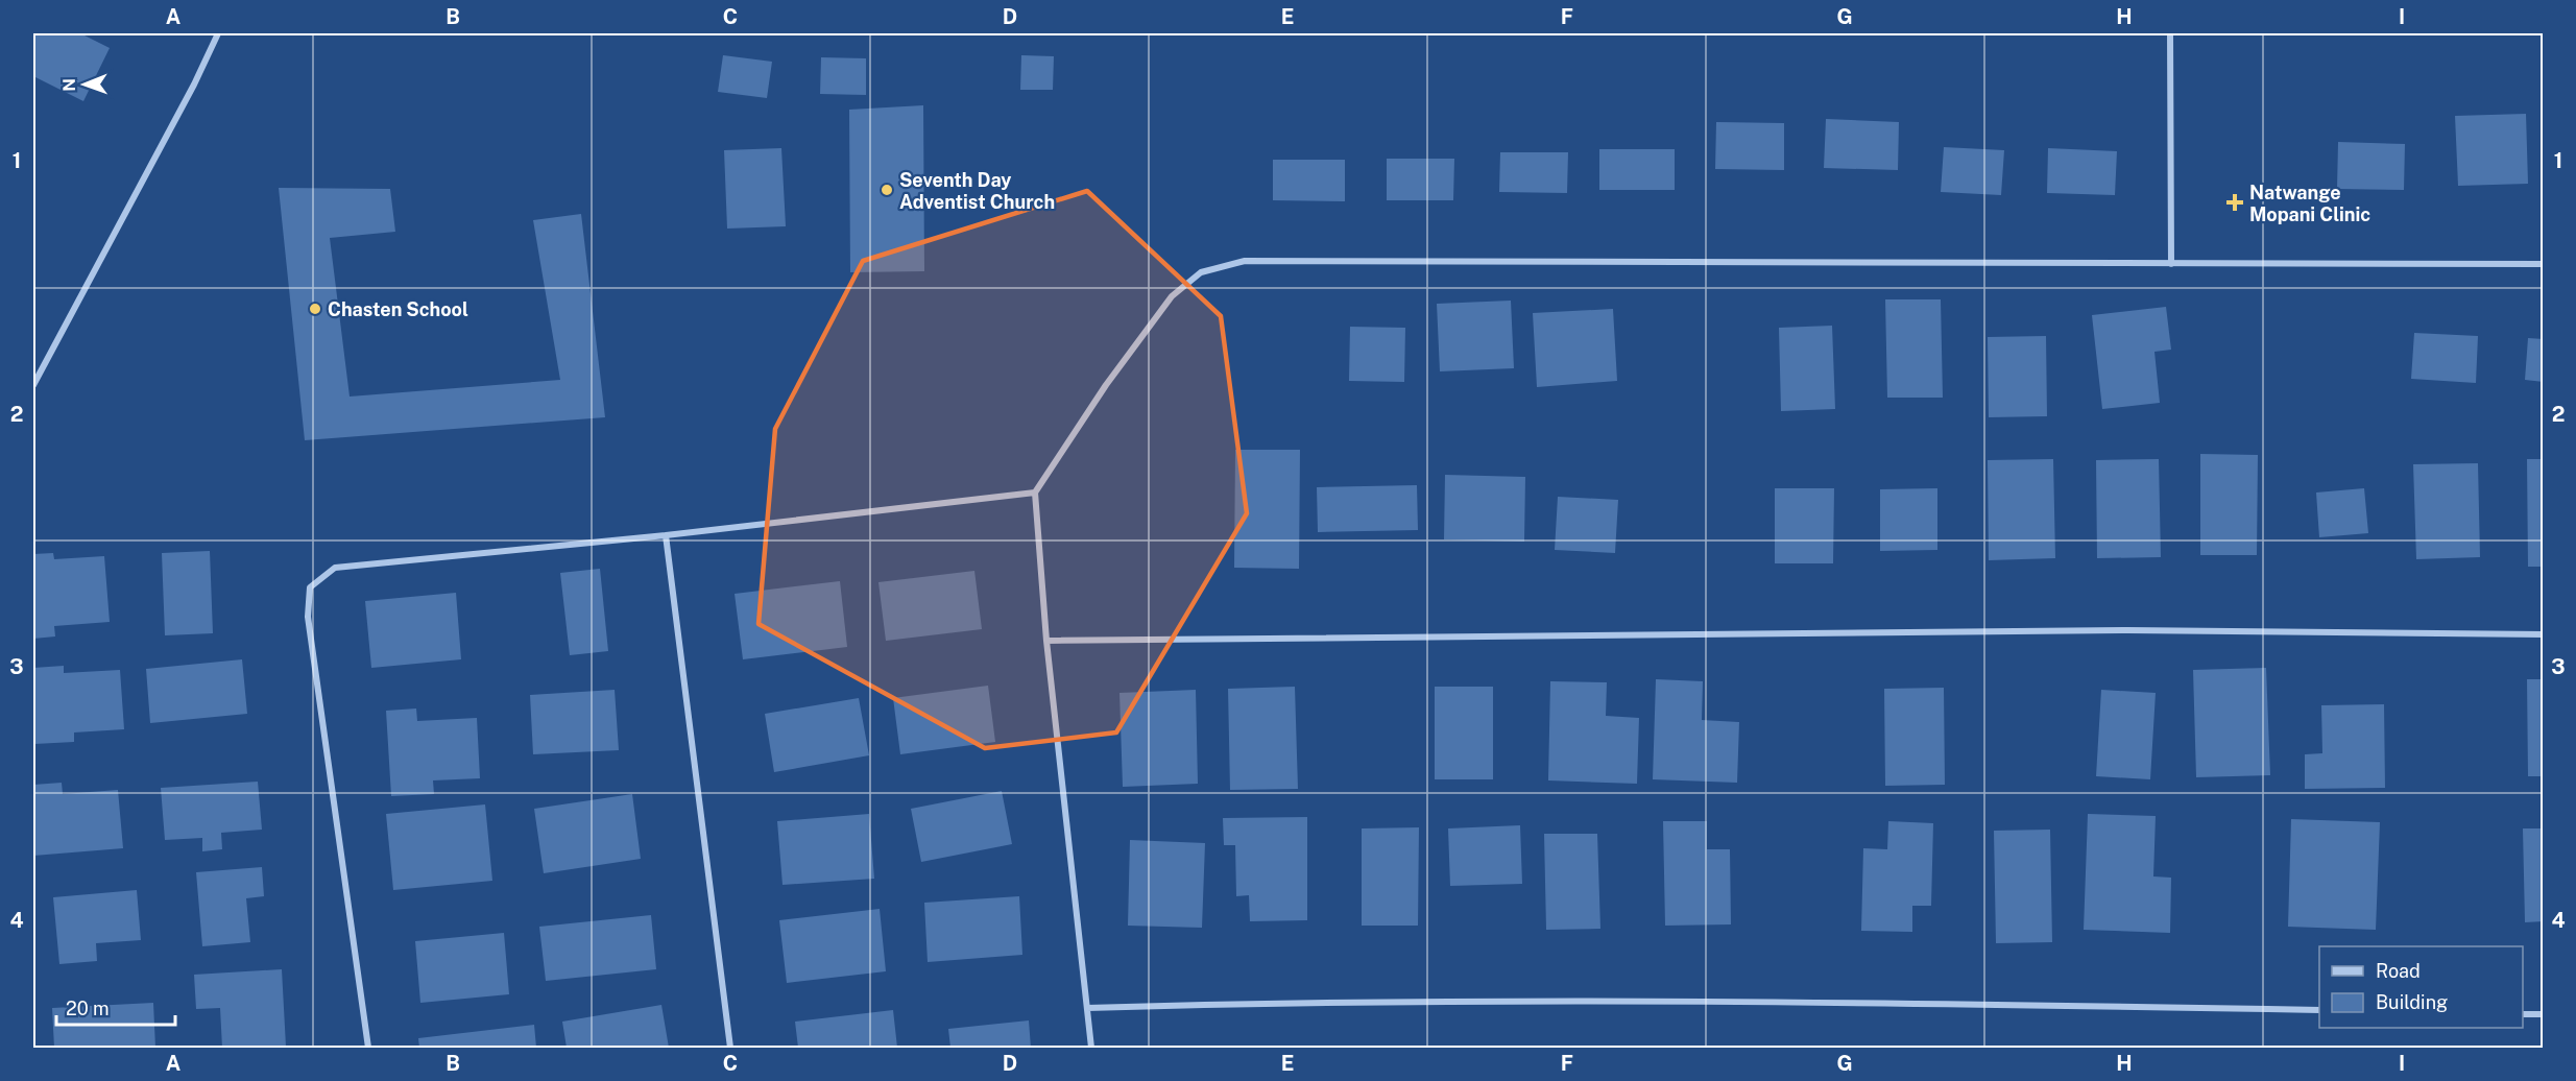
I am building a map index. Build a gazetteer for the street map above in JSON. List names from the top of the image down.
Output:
{
  "places": {
    "other": ["Seventh Day Adventist Church", "Chasten School"],
    "health": ["Natwange Mopani Clinic"]
  },
  "legend": ["Road", "Building"],
  "scale_bar": "20 m",
  "north": "left",
  "grid": {
    "columns": [
      "A",
      "B",
      "C",
      "D",
      "E",
      "F",
      "G",
      "H",
      "I"
    ],
    "rows": [
      "1",
      "2",
      "3",
      "4"
    ]
  }
}
